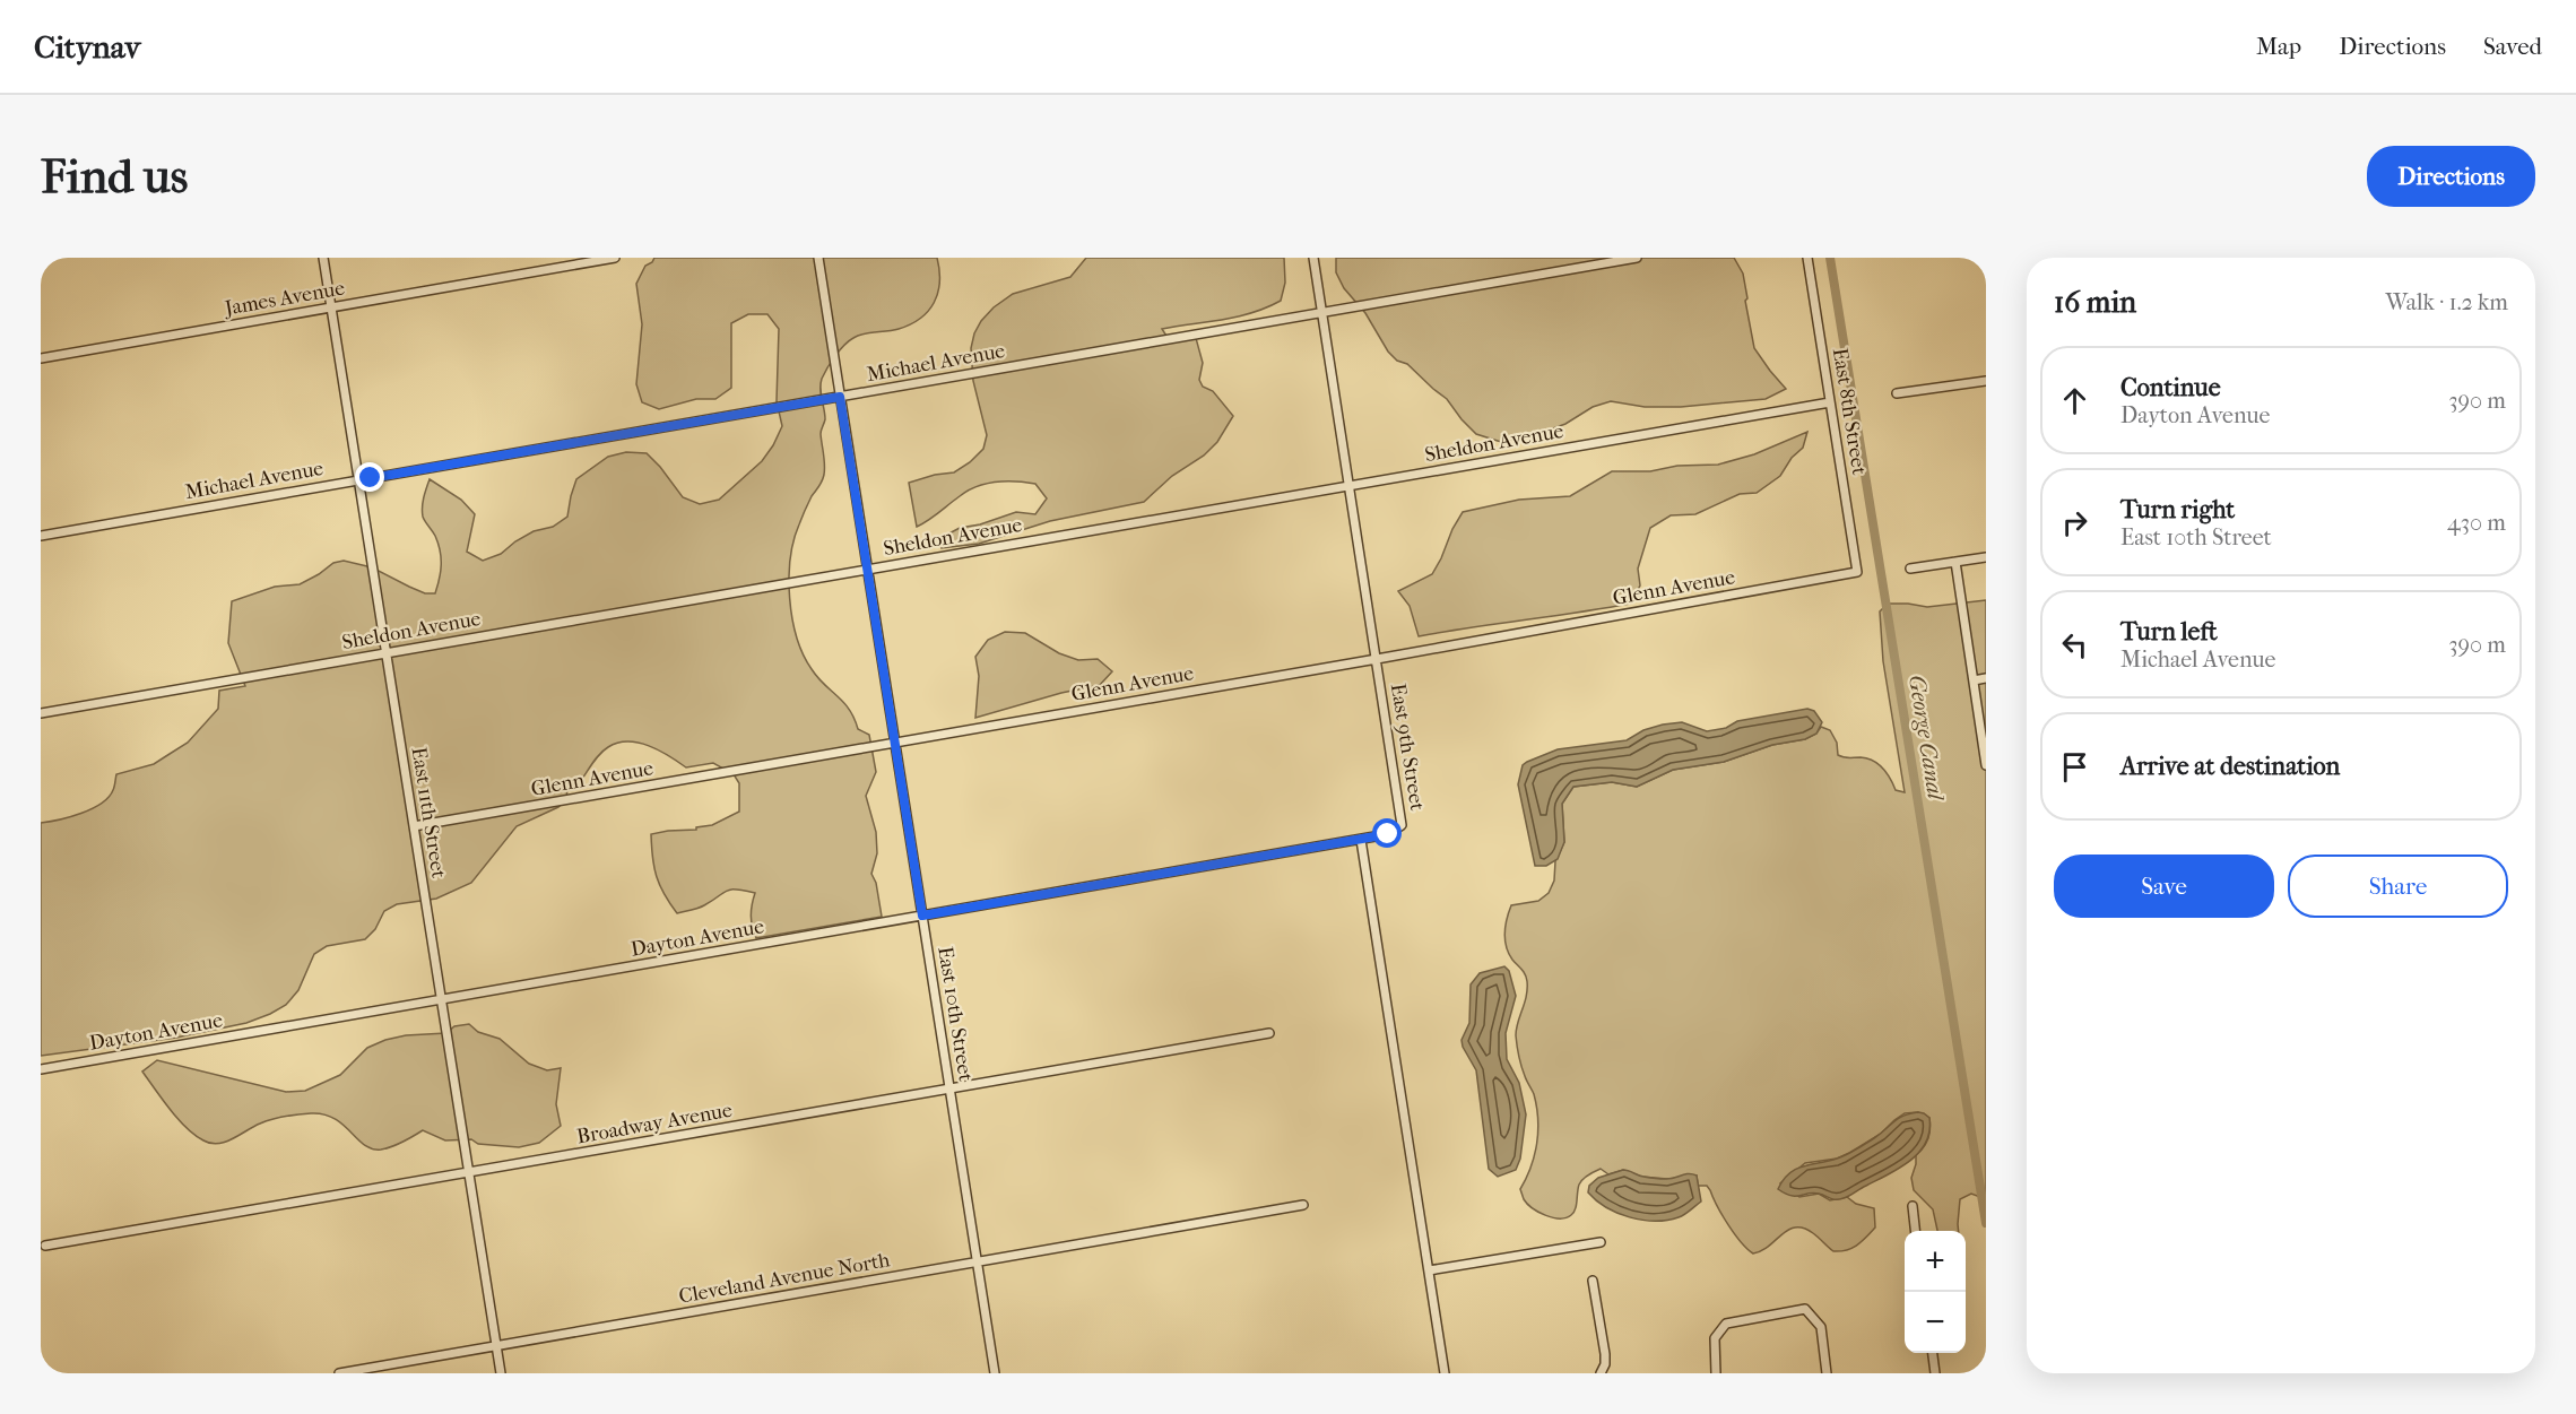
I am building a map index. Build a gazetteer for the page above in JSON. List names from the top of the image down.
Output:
{
  "streets": {
    "street": [
      "James Avenue",
      "Michael Avenue",
      "East 8th Street",
      "Sheldon Avenue",
      "Glenn Avenue",
      "East 9th Street",
      "East 11th Street",
      "Dayton Avenue",
      "East 10th Street",
      "Broadway Avenue",
      "Cleveland Avenue North"
    ]
  },
  "crossings": [
    ["James Avenue", "East 11th Street"],
    ["Michael Avenue", "East 9th Street"],
    ["Michael Avenue", "East 11th Street"],
    ["Michael Avenue", "East 10th Street"],
    ["East 8th Street", "Sheldon Avenue"],
    ["East 8th Street", "Glenn Avenue"],
    ["Sheldon Avenue", "East 9th Street"],
    ["Sheldon Avenue", "East 11th Street"],
    ["Sheldon Avenue", "East 10th Street"],
    ["Glenn Avenue", "East 9th Street"],
    ["Glenn Avenue", "East 11th Street"],
    ["Glenn Avenue", "East 10th Street"],
    ["East 9th Street", "Dayton Avenue"],
    ["East 11th Street", "Dayton Avenue"],
    ["East 11th Street", "Broadway Avenue"],
    ["East 11th Street", "Cleveland Avenue North"],
    ["Dayton Avenue", "East 10th Street"],
    ["East 10th Street", "Broadway Avenue"],
    ["East 10th Street", "Cleveland Avenue North"]
  ],
  "water": ["George Canal"],
  "page": {
    "header": "Citynav",
    "nav": ["Map", "Directions", "Saved"],
    "buttons": [
      "Directions",
      ["Save", "Share"]
    ],
    "title": "Find us",
    "heading": ["16 min", "Walk · 1.2 km"],
    "list": [
      ["Continue", "Dayton Avenue", "390 m"],
      ["Turn right", "East 10th Street", "430 m"],
      ["Turn left", "Michael Avenue", "390 m"],
      "Arrive at destination"
    ],
    "map_buttons": ["+", "−"]
  }
}
